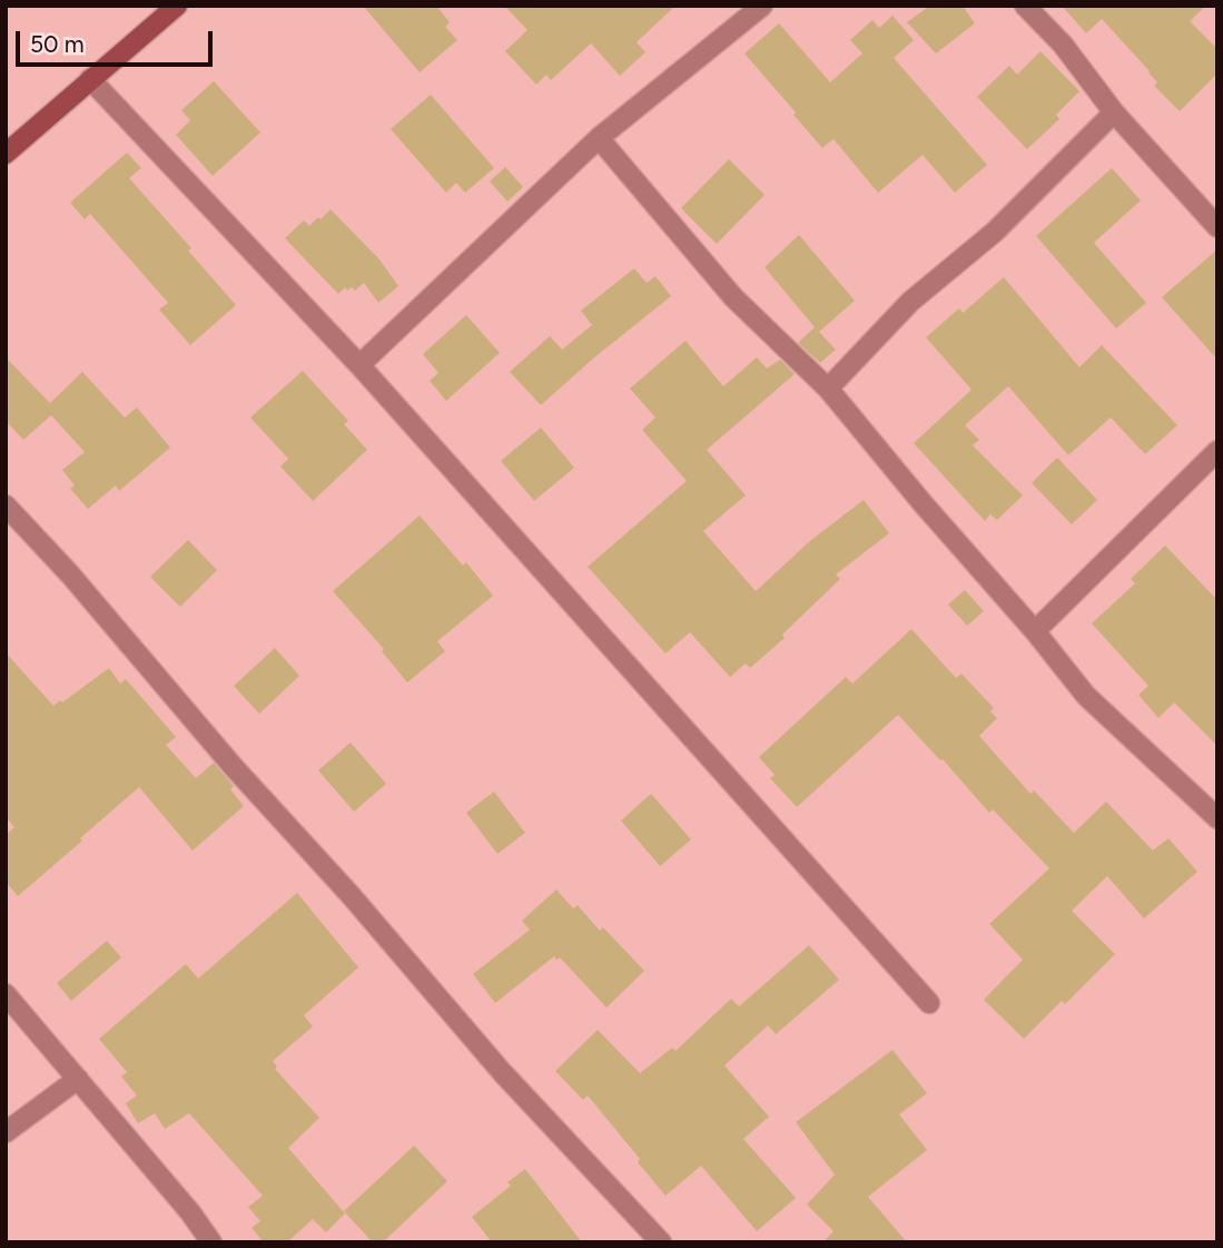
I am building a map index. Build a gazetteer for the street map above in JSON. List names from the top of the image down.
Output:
{
  "scale_bar": "50 m"
}
